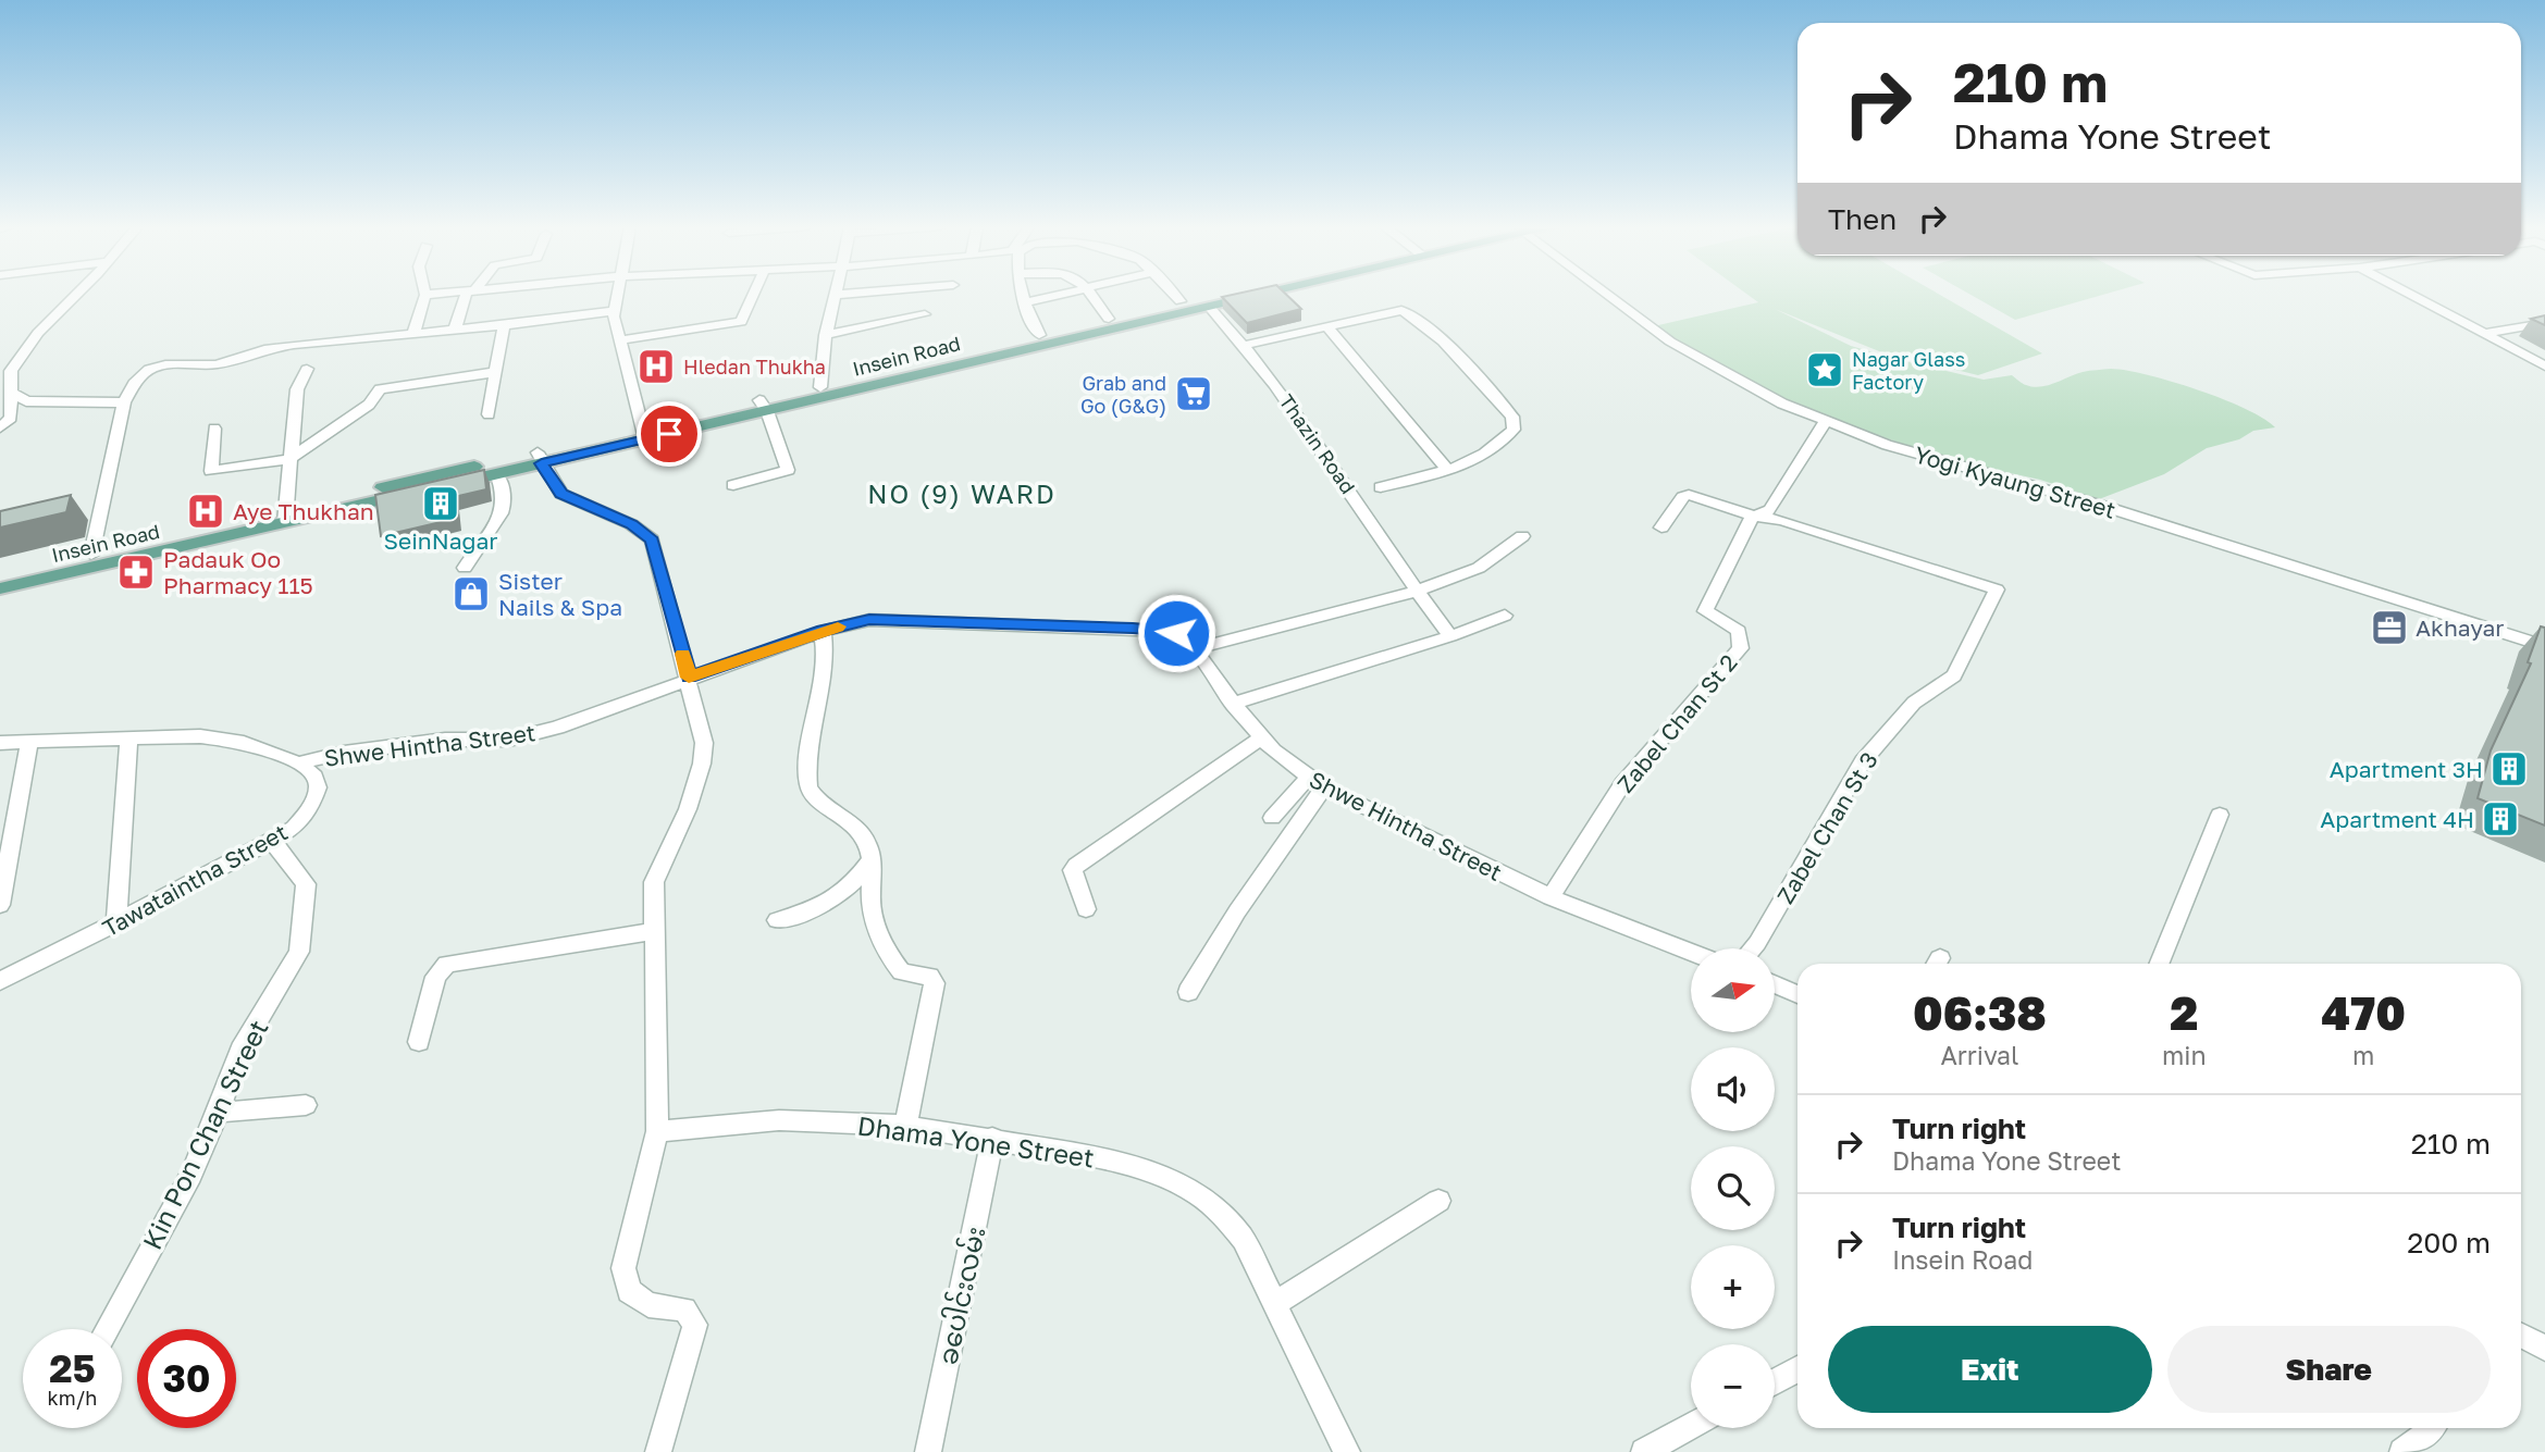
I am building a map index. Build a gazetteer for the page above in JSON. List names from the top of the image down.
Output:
{
  "streets": {
    "main road": ["Insein Road"],
    "street": [
      "Thazin Road",
      "Yogi Kyaung Street",
      "Zabel Chan St 2",
      "Shwe Hintha Street",
      "Zabel Chan St 3",
      "Tawataintha Street",
      "Kin Pon Chan Street",
      "Dhama Yone Street",
      "ခပေါင်းလမ်း"
    ]
  },
  "crossings": [
    ["Insein Road", "Thazin Road"],
    ["Zabel Chan St 2", "Shwe Hintha Street"],
    ["Zabel Chan St 2", "Zabel Chan St 3"],
    ["Shwe Hintha Street", "Tawataintha Street"],
    ["Tawataintha Street", "Kin Pon Chan Street"],
    ["Dhama Yone Street", "ခပေါင်းလမ်း"]
  ],
  "districts": ["NO (9) WARD"],
  "places": {
    "hospital": ["Hledan Thukha", "Aye Thukhan"],
    "place": ["Nagar Glass Factory"],
    "supermarket": ["Grab and Go (G&G)"],
    "building": ["SeinNagar", "Apartment 3H", "Apartment 4H"],
    "pharmacy": ["Padauk Oo Pharmacy 115"],
    "shop": ["Sister Nails & Spa"],
    "office": ["Akhayar"]
  },
  "north": "right",
  "page": {
    "turn": ["210 m", "Dhama Yone Street"],
    "then": "Then",
    "map_buttons": ["+", "−"],
    "eta": [
      "06:38",
      "Arrival",
      "2",
      "min",
      "470",
      "m"
    ],
    "list": [
      {
        "name": "Turn right",
        "note": "Dhama Yone Street",
        "value": "210 m"
      },
      {
        "name": "Turn right",
        "note": "Insein Road",
        "value": "200 m"
      }
    ],
    "buttons": ["Exit", "Share"],
    "speed": "25 km/h",
    "limit": "30"
  }
}
